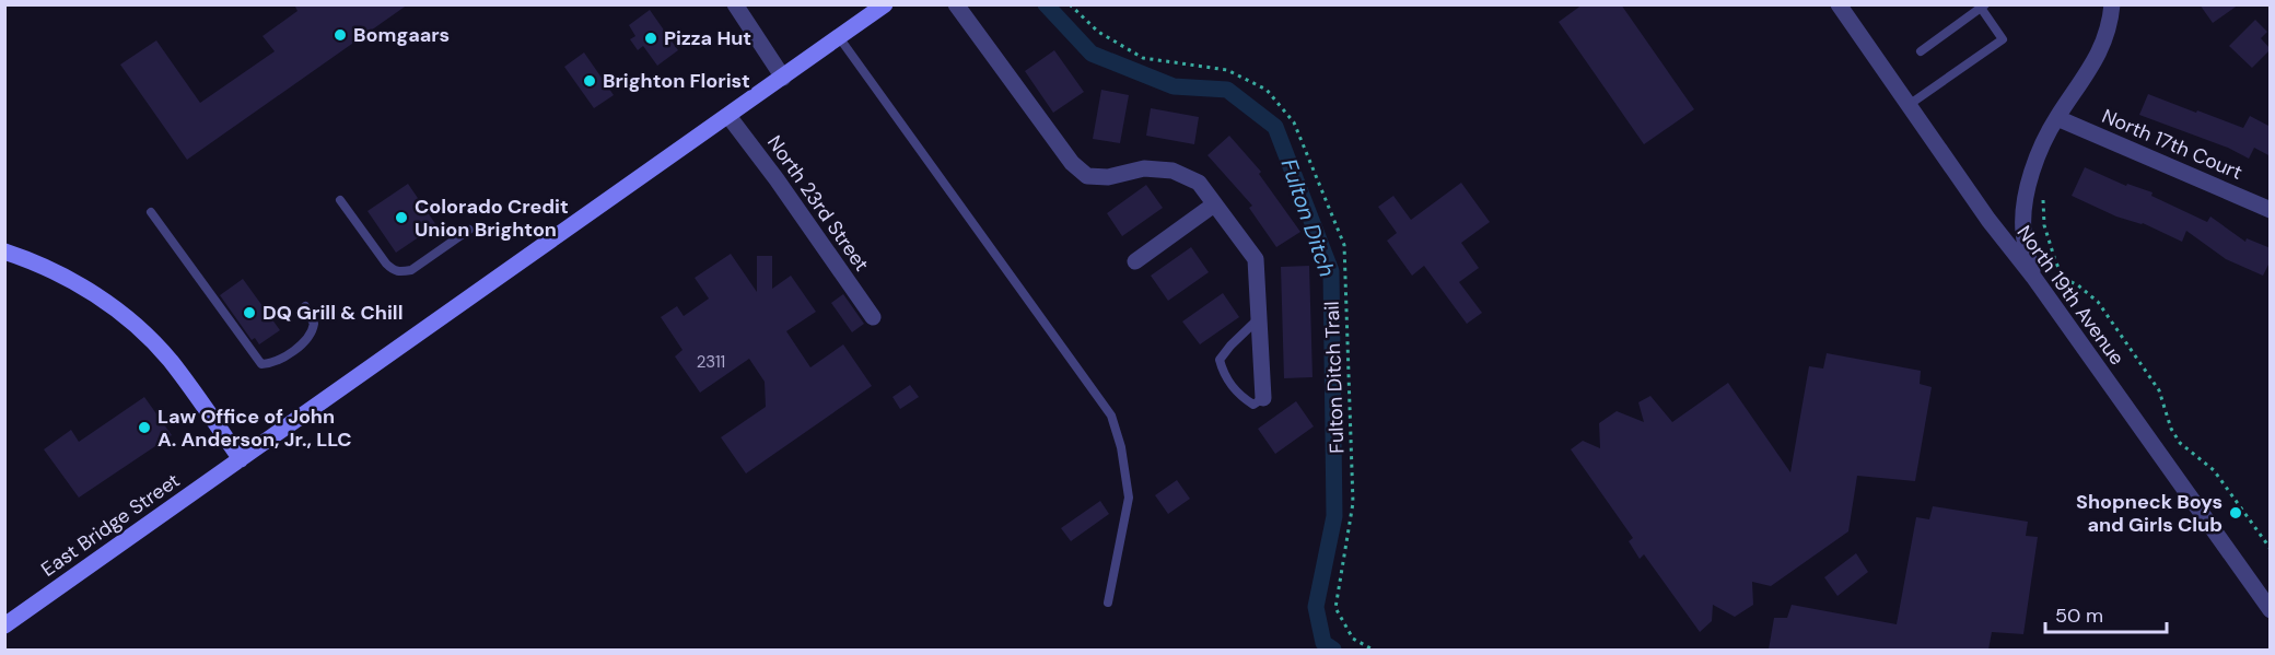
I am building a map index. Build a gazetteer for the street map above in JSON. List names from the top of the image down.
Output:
{
  "streets": {
    "main road": ["East Bridge Street"],
    "street": ["North 17th Court", "North 23rd Street", "North 19th Avenue"],
    "path": ["Fulton Ditch Trail"]
  },
  "crossings": [
    ["North 23rd Street", "East Bridge Street"]
  ],
  "water": ["Fulton Ditch"],
  "places": [
    "Bomgaars",
    "Pizza Hut",
    "Brighton Florist",
    "Colorado Credit Union Brighton",
    "DQ Grill & Chill",
    "Law Office of John A. Anderson, Jr., LLC",
    "Shopneck Boys and Girls Club"
  ],
  "house_numbers": ["2311"],
  "scale_bar": "50 m"
}
